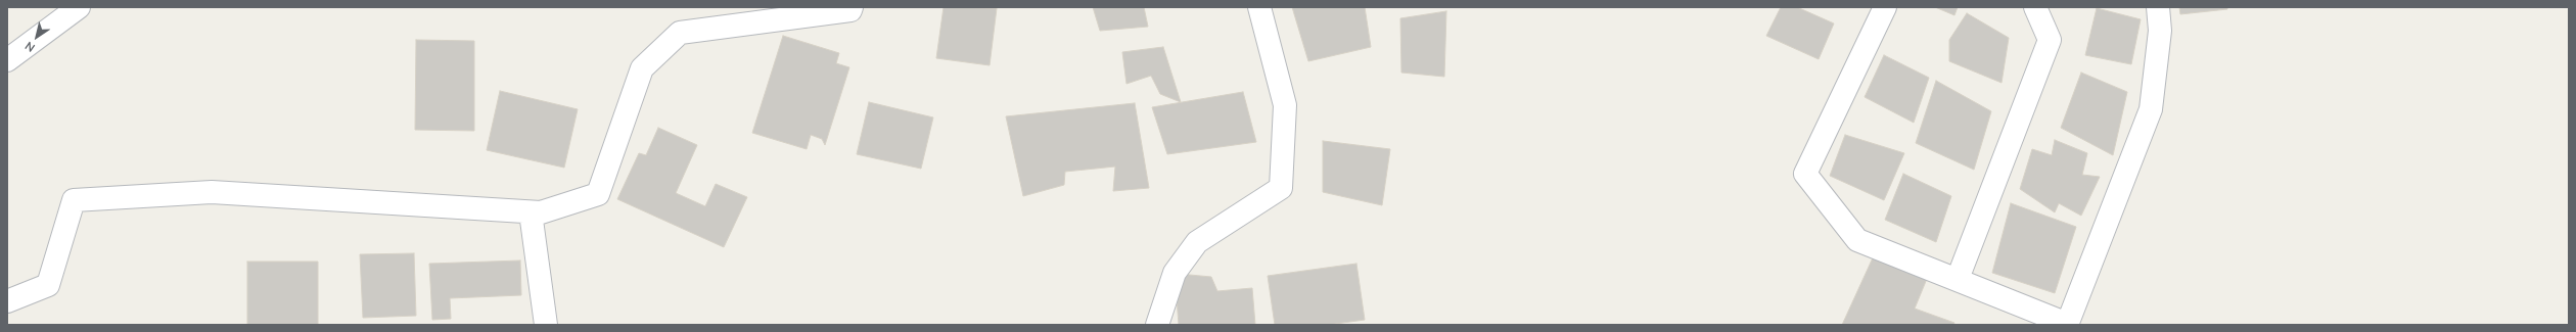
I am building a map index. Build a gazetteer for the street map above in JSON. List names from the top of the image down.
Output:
{
  "north": "bottom left"
}
